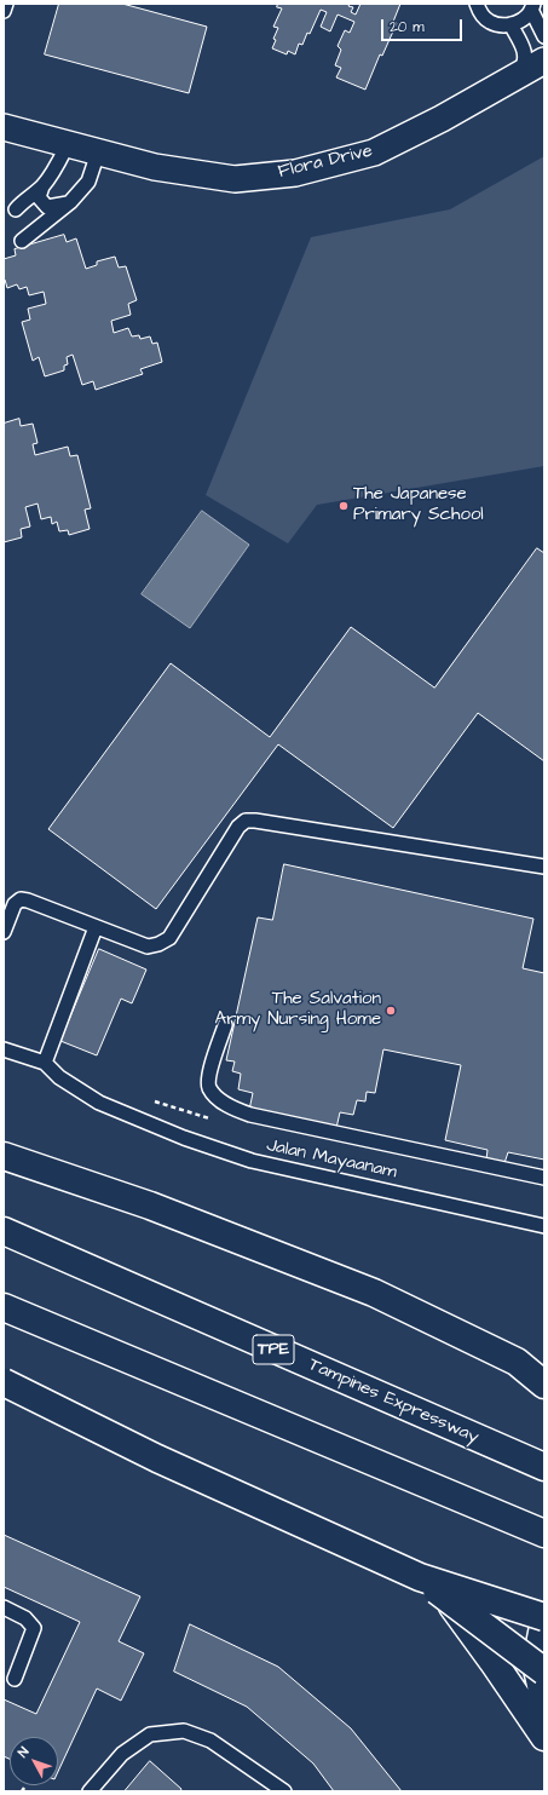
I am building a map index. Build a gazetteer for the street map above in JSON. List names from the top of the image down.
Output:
{
  "streets": {
    "highway": ["TPE", "Tampines Expressway"],
    "street": ["Flora Drive"],
    "lane": ["Jalan Mayaanam"]
  },
  "places": ["The Japanese Primary School", "The Salvation Army Nursing Home"],
  "scale_bar": "20 m",
  "north": "top left"
}
